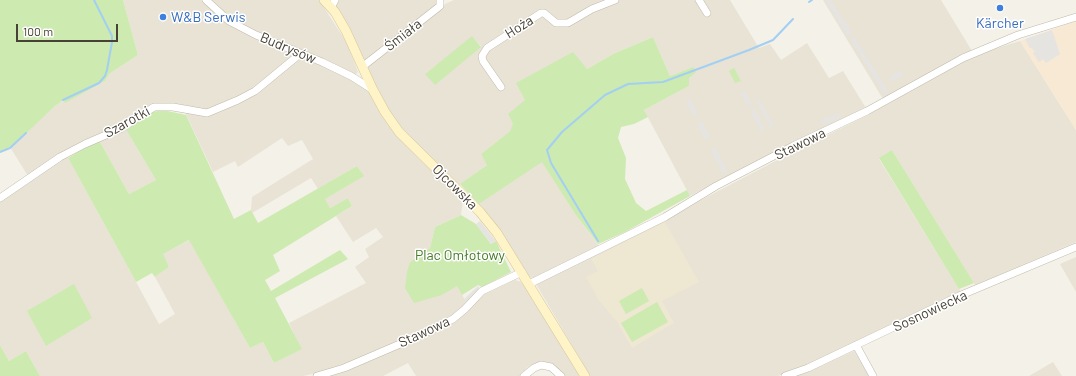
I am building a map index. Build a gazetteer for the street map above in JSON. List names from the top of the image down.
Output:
{
  "streets": {
    "street": [
      "Hoża",
      "Śmiała",
      "Budrysów",
      "Szarotki",
      "Stawowa",
      "Ojcowska",
      "Sosnowiecka"
    ]
  },
  "crossings": [
    ["Śmiała", "Ojcowska"],
    ["Budrysów", "Szarotki"],
    ["Budrysów", "Ojcowska"],
    ["Stawowa", "Ojcowska"]
  ],
  "parks": ["Plac Omłotowy"],
  "places": ["Kärcher", "W&B Serwis"],
  "scale_bar": "100 m"
}
